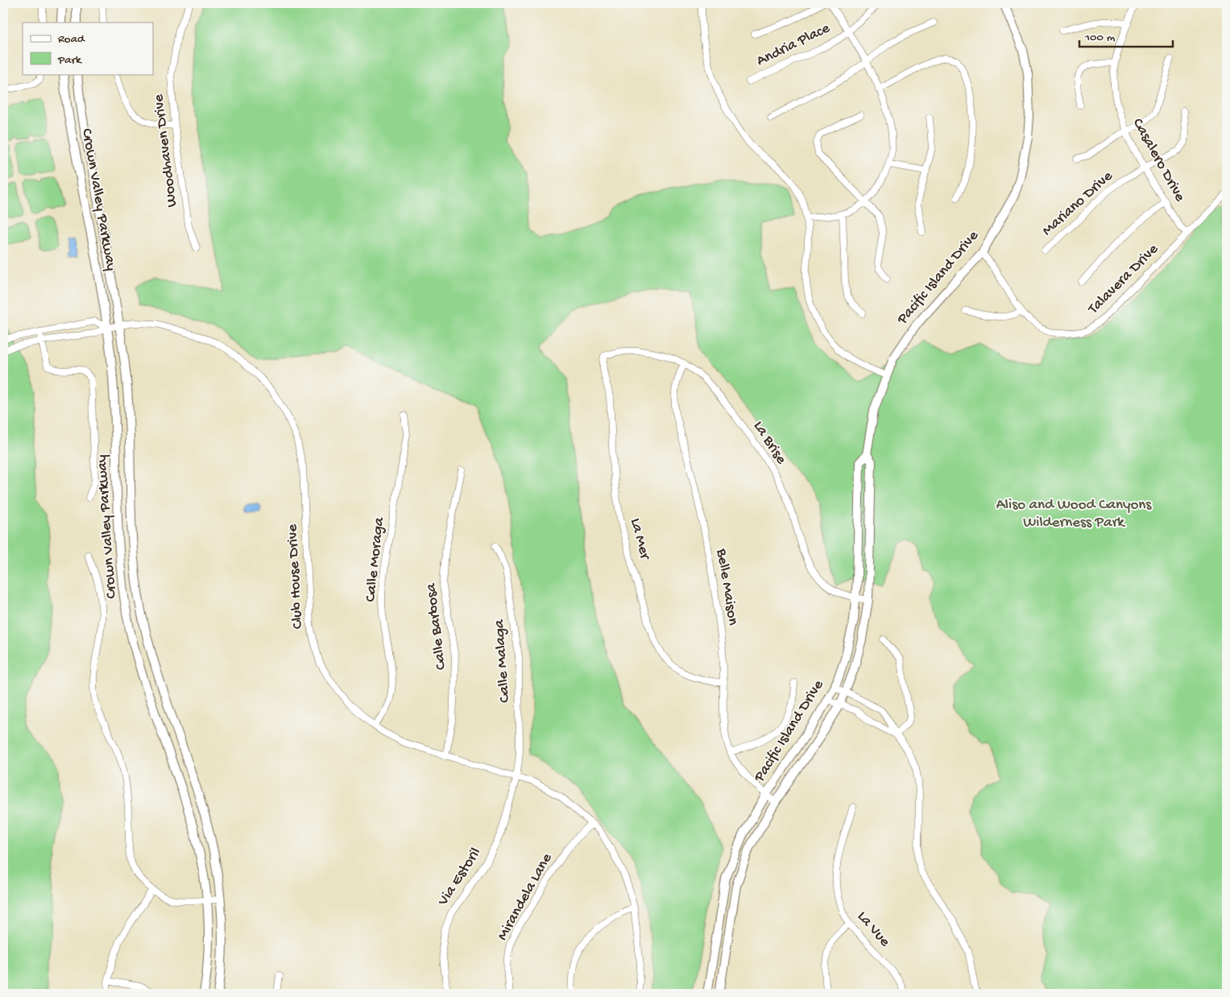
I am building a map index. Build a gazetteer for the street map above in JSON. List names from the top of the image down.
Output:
{
  "streets": {
    "main road": ["Crown Valley Parkway", "Pacific Island Drive"],
    "street": [
      "Andria Place",
      "Woodhaven Drive",
      "Casalero Drive",
      "Mariano Drive",
      "Talavera Drive",
      "La Brise",
      "La Mer",
      "Calle Moraga",
      "Club House Drive",
      "Belle Maison",
      "Calle Barbosa",
      "Calle Malaga",
      "Via Estoril",
      "Mirandela Lane",
      "La Vue"
    ]
  },
  "crossings": [
    ["Casalero Drive", "Mariano Drive"],
    ["Casalero Drive", "Talavera Drive"],
    ["Crown Valley Parkway", "Club House Drive"],
    ["Pacific Island Drive", "Talavera Drive"],
    ["Pacific Island Drive", "La Brise"],
    ["Pacific Island Drive", "Belle Maison"],
    ["La Brise", "La Mer"],
    ["La Brise", "Belle Maison"],
    ["La Mer", "Belle Maison"],
    ["Calle Moraga", "Club House Drive"],
    ["Club House Drive", "Calle Barbosa"],
    ["Club House Drive", "Calle Malaga"],
    ["Club House Drive", "Via Estoril"],
    ["Club House Drive", "Mirandela Lane"],
    ["Calle Malaga", "Via Estoril"]
  ],
  "parks": ["Aliso and Wood Canyons Wilderness Park"],
  "legend": ["Road", "Park"],
  "scale_bar": "100 m"
}
